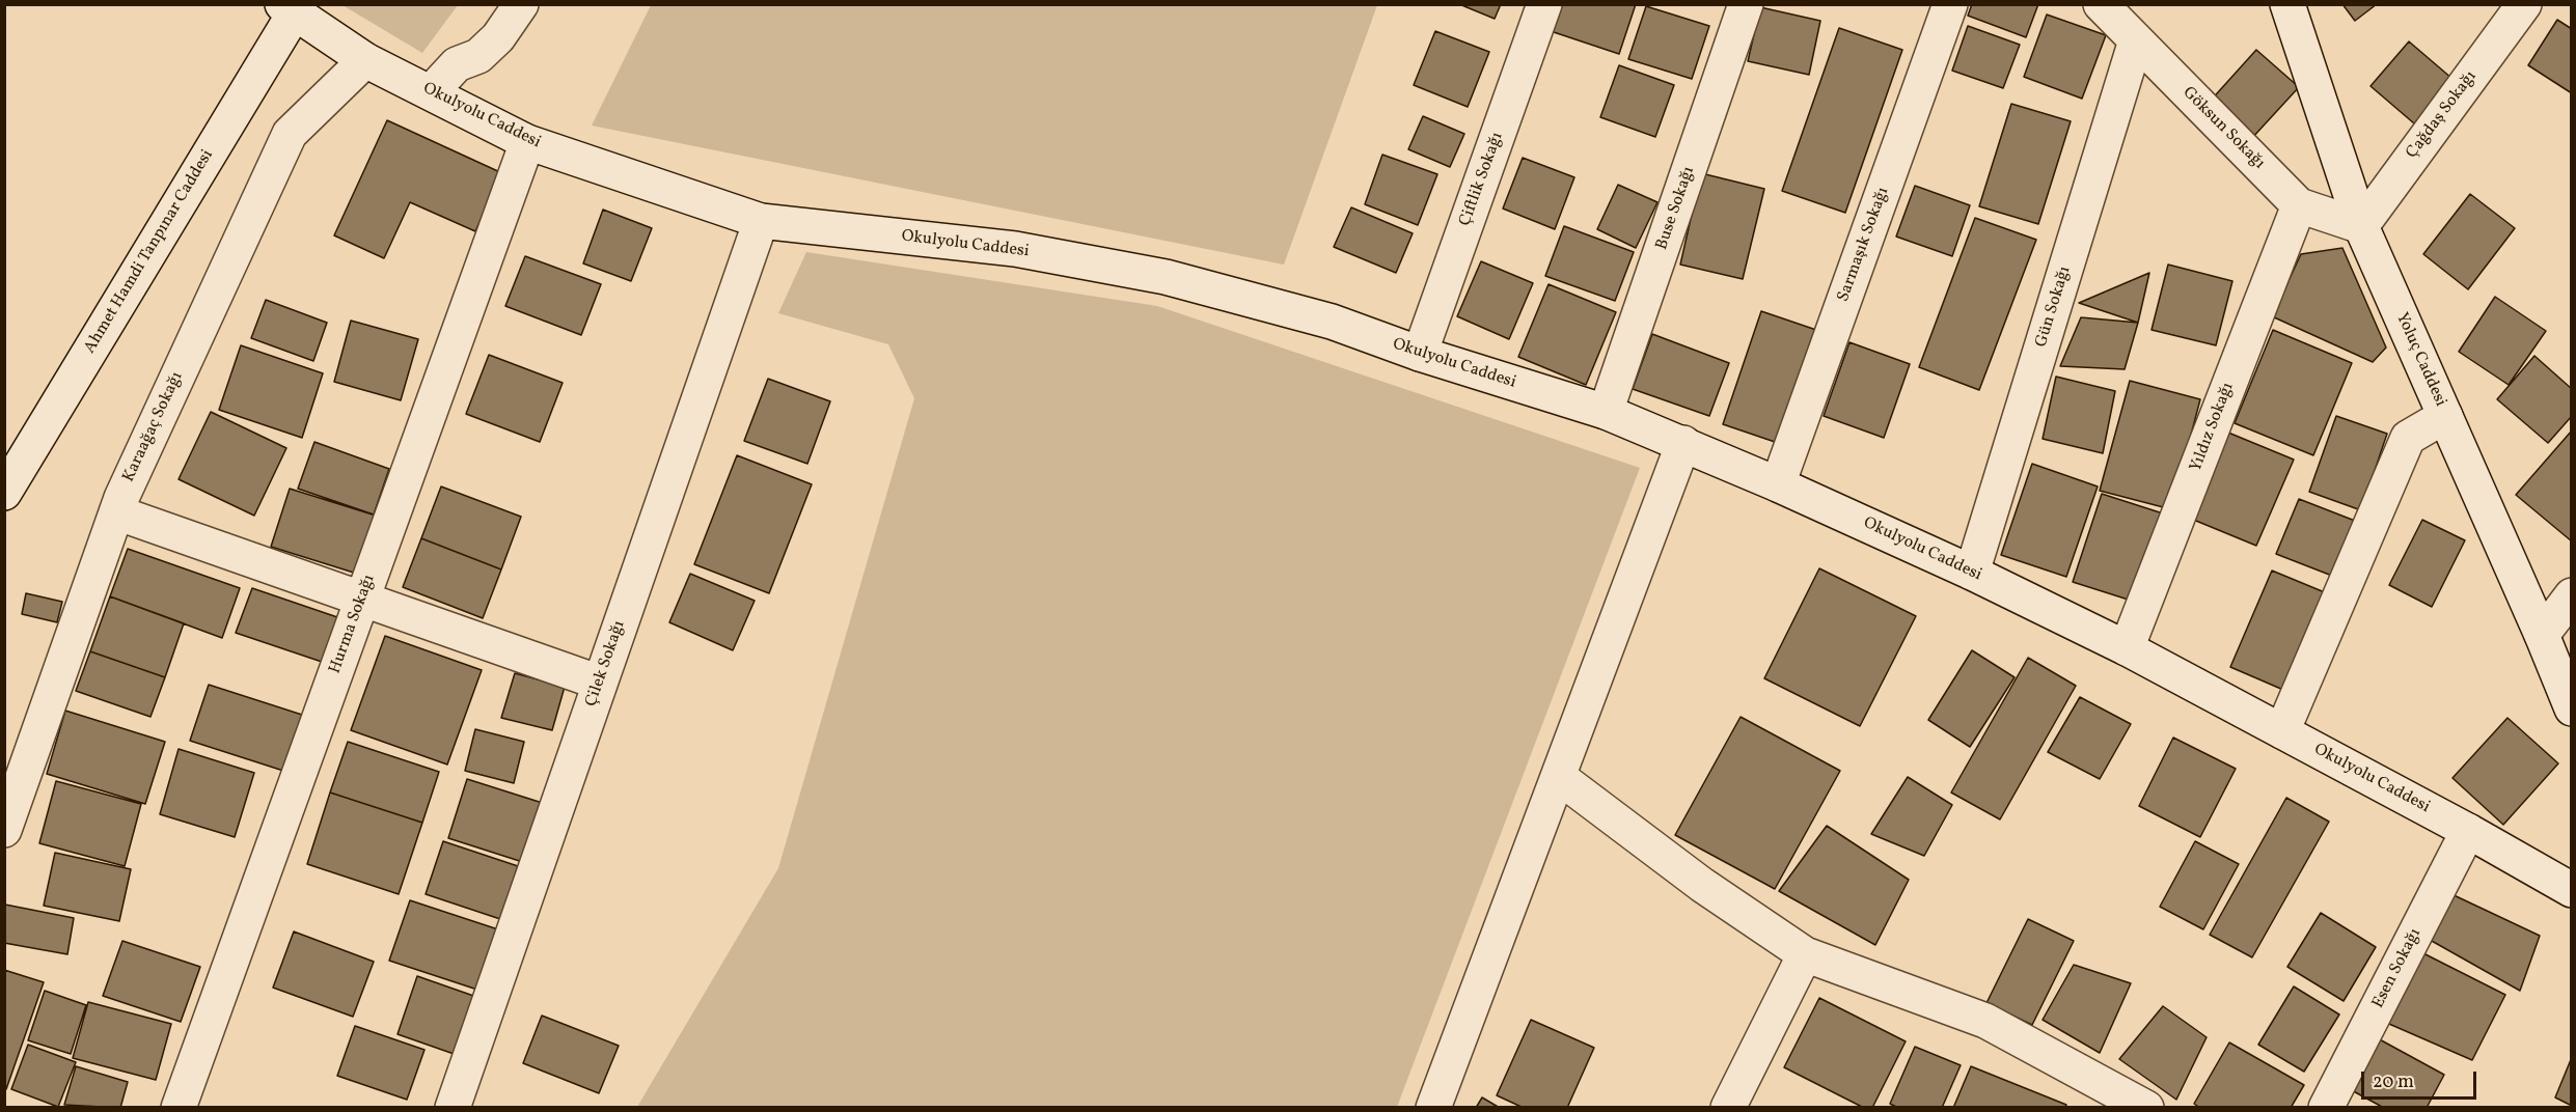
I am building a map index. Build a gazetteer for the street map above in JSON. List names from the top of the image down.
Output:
{
  "streets": {
    "street": [
      "Çağdaş Sokağı",
      "Okulyolu Caddesi",
      "Göksun Sokağı",
      "Çiftlik Sokağı",
      "Buse Sokağı",
      "Sarmaşık Sokağı",
      "Ahmet Hamdi Tanpınar Caddesi",
      "Gün Sokağı",
      "Yoluç Caddesi",
      "Karaağaç Sokağı",
      "Yıldız Sokağı",
      "Hurma Sokağı",
      "Çilek Sokağı",
      "Esen Sokağı"
    ]
  },
  "crossings": [
    ["Çağdaş Sokağı", "Göksun Sokağı"],
    ["Çağdaş Sokağı", "Yoluç Caddesi"],
    ["Okulyolu Caddesi", "Çiftlik Sokağı"],
    ["Okulyolu Caddesi", "Buse Sokağı"],
    ["Okulyolu Caddesi", "Sarmaşık Sokağı"],
    ["Okulyolu Caddesi", "Ahmet Hamdi Tanpınar Caddesi"],
    ["Okulyolu Caddesi", "Gün Sokağı"],
    ["Okulyolu Caddesi", "Karaağaç Sokağı"],
    ["Okulyolu Caddesi", "Yıldız Sokağı"],
    ["Okulyolu Caddesi", "Hurma Sokağı"],
    ["Okulyolu Caddesi", "Çilek Sokağı"],
    ["Okulyolu Caddesi", "Esen Sokağı"],
    ["Göksun Sokağı", "Gün Sokağı"],
    ["Göksun Sokağı", "Yoluç Caddesi"],
    ["Göksun Sokağı", "Yıldız Sokağı"]
  ],
  "scale_bar": "20 m"
}
